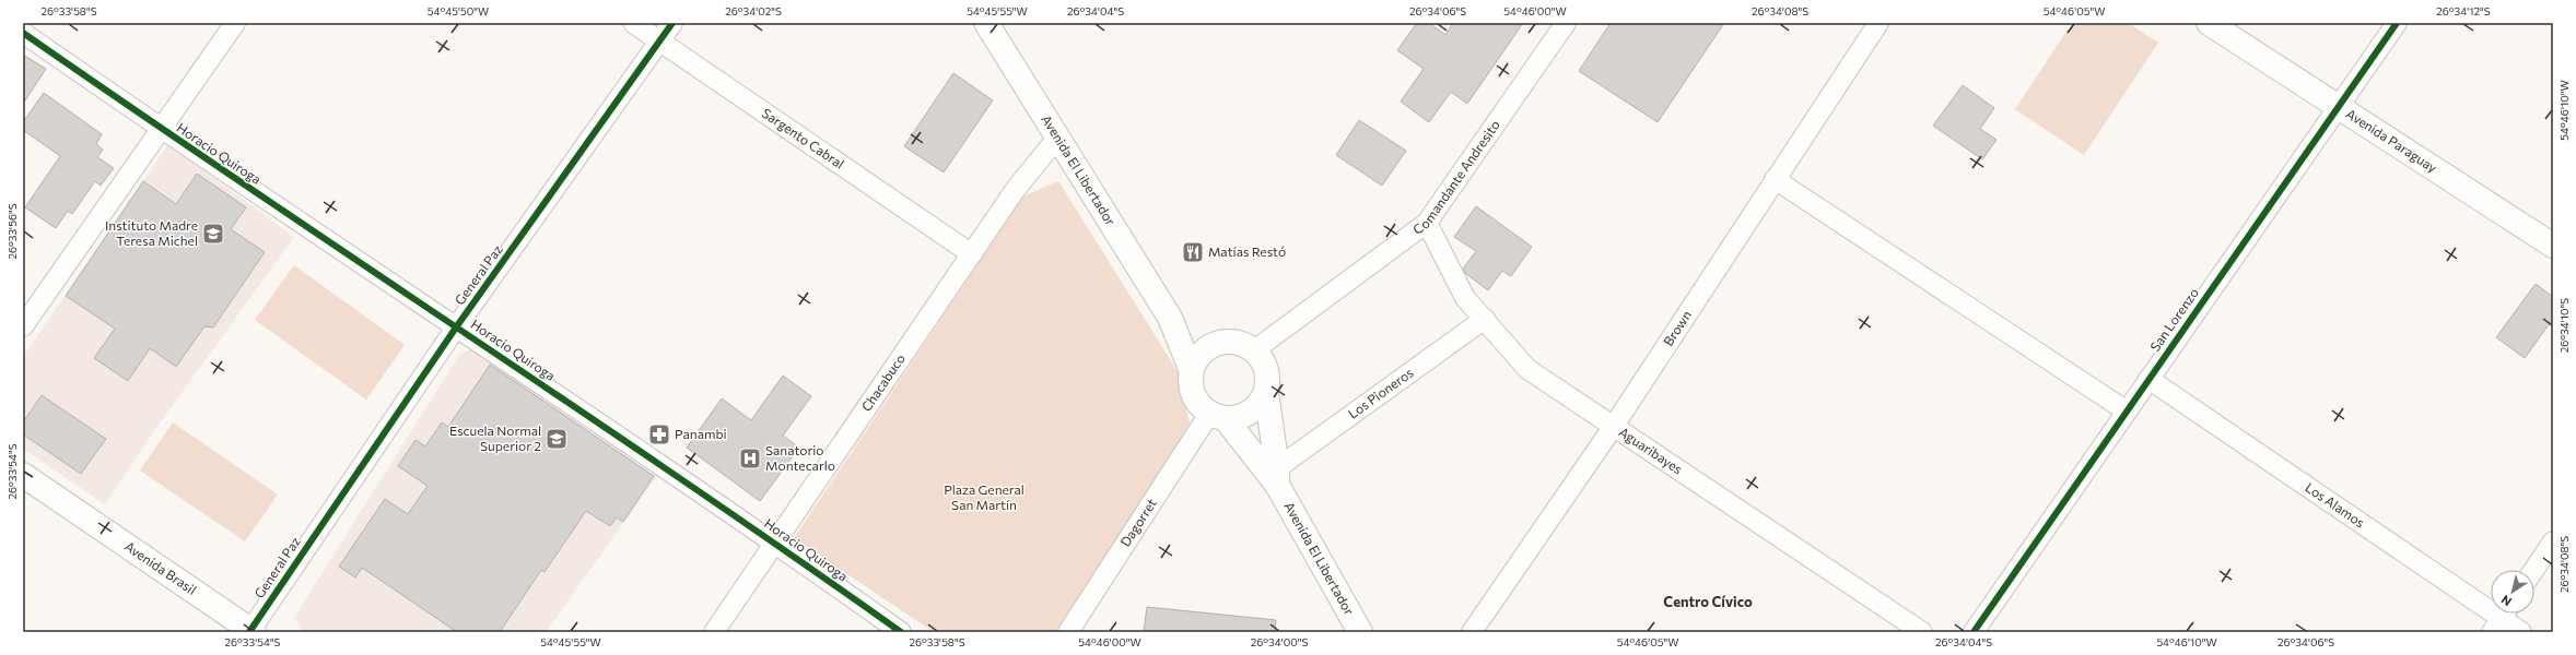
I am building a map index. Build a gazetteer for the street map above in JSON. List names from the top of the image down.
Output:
{
  "streets": {
    "main road": ["Avenida Paraguay", "Avenida El Libertador", "Avenida Brasil"],
    "street": [
      "Sargento Cabral",
      "Horacio Quiroga",
      "Comandante Andresito",
      "General Paz",
      "San Lorenzo",
      "Brown",
      "Chacabuco",
      "Los Pioneros",
      "Aguaribayes",
      "Los Alamos",
      "Dagorret"
    ]
  },
  "crossings": [
    ["Sargento Cabral", "General Paz"],
    ["Sargento Cabral", "Chacabuco"],
    ["Avenida Paraguay", "San Lorenzo"],
    ["Horacio Quiroga", "General Paz"],
    ["Horacio Quiroga", "Chacabuco"],
    ["Avenida El Libertador", "Comandante Andresito"],
    ["Avenida El Libertador", "Chacabuco"],
    ["Avenida El Libertador", "Los Pioneros"],
    ["Avenida El Libertador", "Dagorret"],
    ["Comandante Andresito", "Aguaribayes"],
    ["Comandante Andresito", "Dagorret"],
    ["General Paz", "Avenida Brasil"],
    ["San Lorenzo", "Los Alamos"],
    ["Brown", "Aguaribayes"],
    ["Los Pioneros", "Aguaribayes"]
  ],
  "districts": ["Centro Cívico"],
  "parks": ["Plaza General San Martín"],
  "places": {
    "school or university": ["Instituto Madre Teresa Michel", "Escuela Normal Superior 2"],
    "restaurant": ["Matías Restó"],
    "pharmacy": ["Panambi"],
    "hospital": ["Sanatorio Montecarlo"]
  },
  "north": "bottom left",
  "coordinates": [
    "26°33'58\"S",
    "54°45'50\"W",
    "26°34'02\"S",
    "54°45'55\"W",
    "26°34'04\"S",
    "26°34'06\"S",
    "54°46'00\"W",
    "26°34'08\"S",
    "54°46'05\"W",
    "26°34'12\"S",
    "54°46'10\"W",
    "26°33'56\"S",
    "26°34'10\"S",
    "26°33'54\"S",
    "26°34'00\"S"
  ]
}
